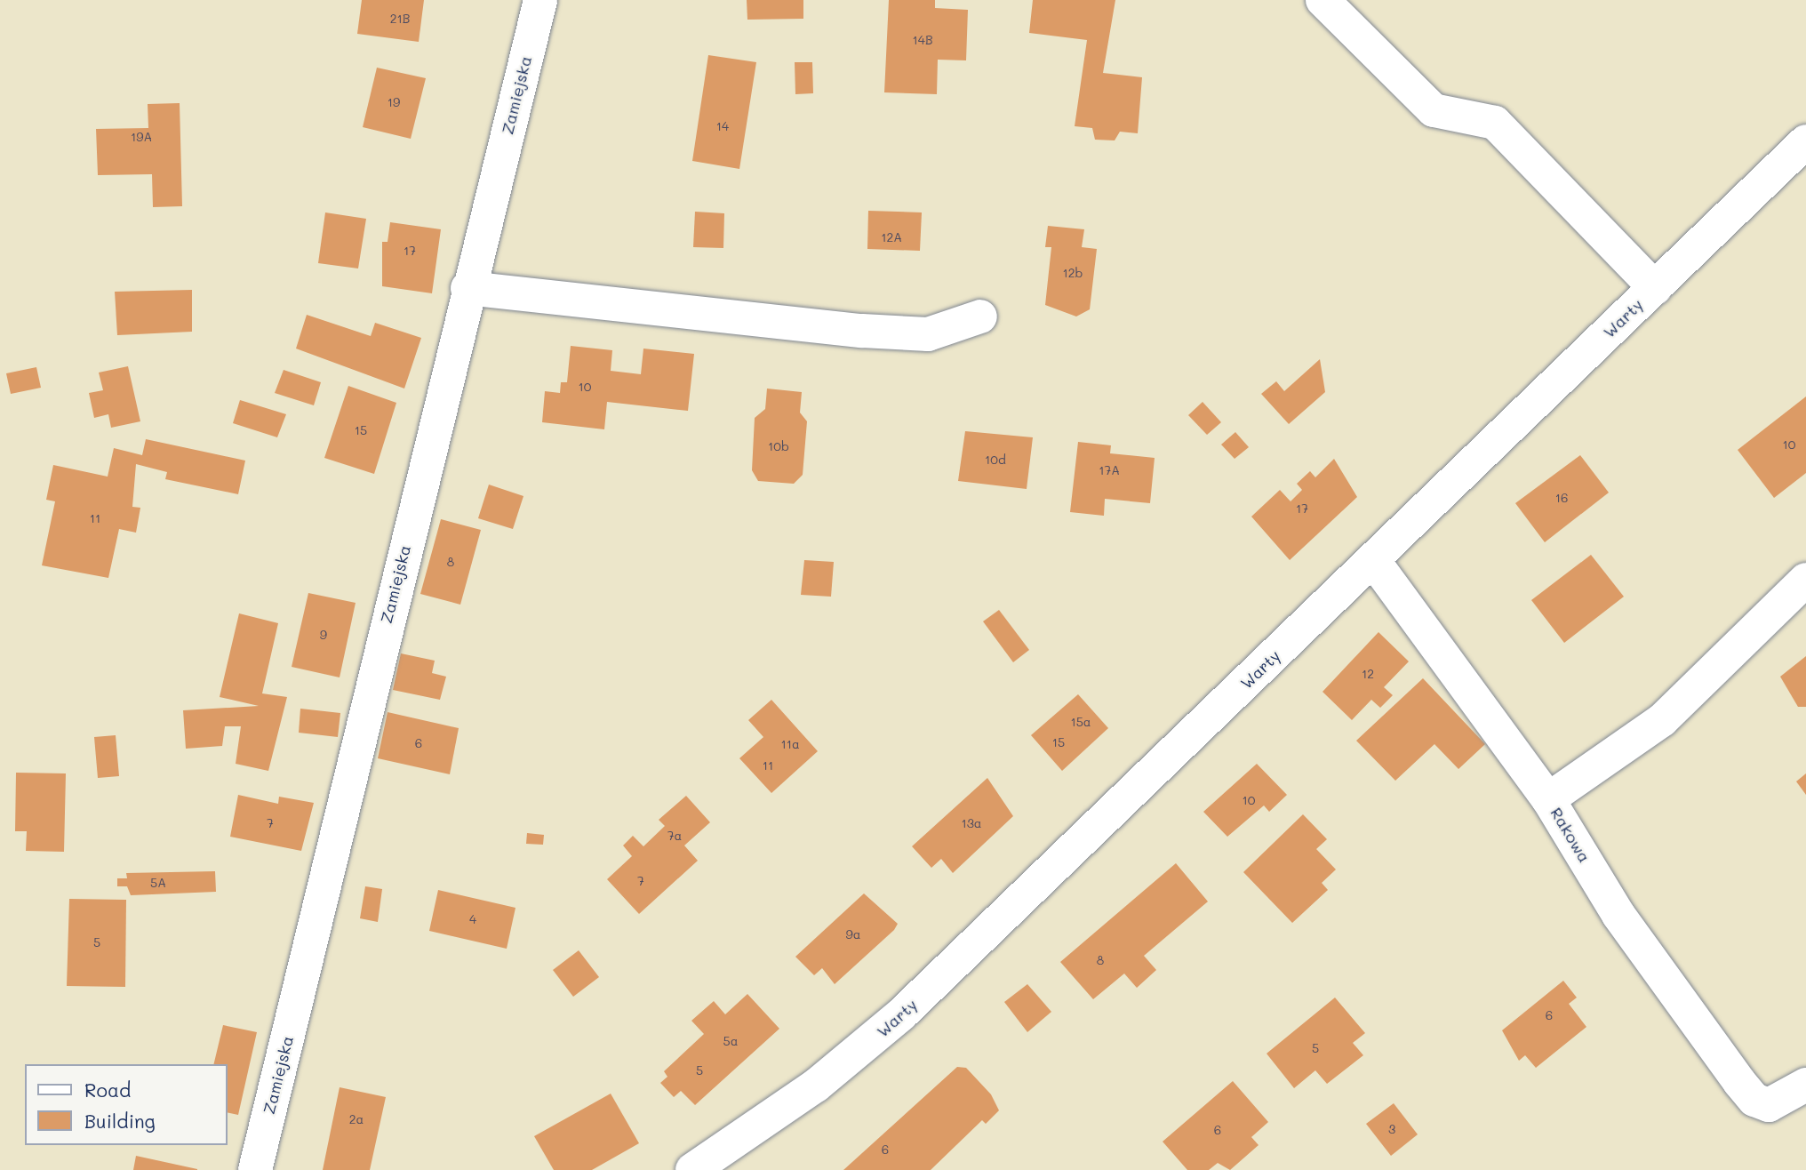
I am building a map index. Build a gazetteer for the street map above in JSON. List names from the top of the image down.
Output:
{
  "streets": {
    "street": ["Zamiejska", "Warty", "Rakowa"]
  },
  "crossings": [
    ["Warty", "Rakowa"]
  ],
  "house_numbers": [
    "21B",
    "14B",
    "19",
    "14",
    "19A",
    "12A",
    "17",
    "12b",
    "10",
    "15",
    "10",
    "10b",
    "10d",
    "17A",
    "16",
    "17",
    "11",
    "8",
    "9",
    "12",
    "15a",
    "15",
    "6",
    "11a",
    "11",
    "10",
    "7",
    "13a",
    "7a",
    "7",
    "5A",
    "4",
    "9a",
    "5",
    "8",
    "6",
    "5a",
    "5",
    "5",
    "2a",
    "3",
    "6",
    "6"
  ],
  "legend": ["Road", "Building"]
}
